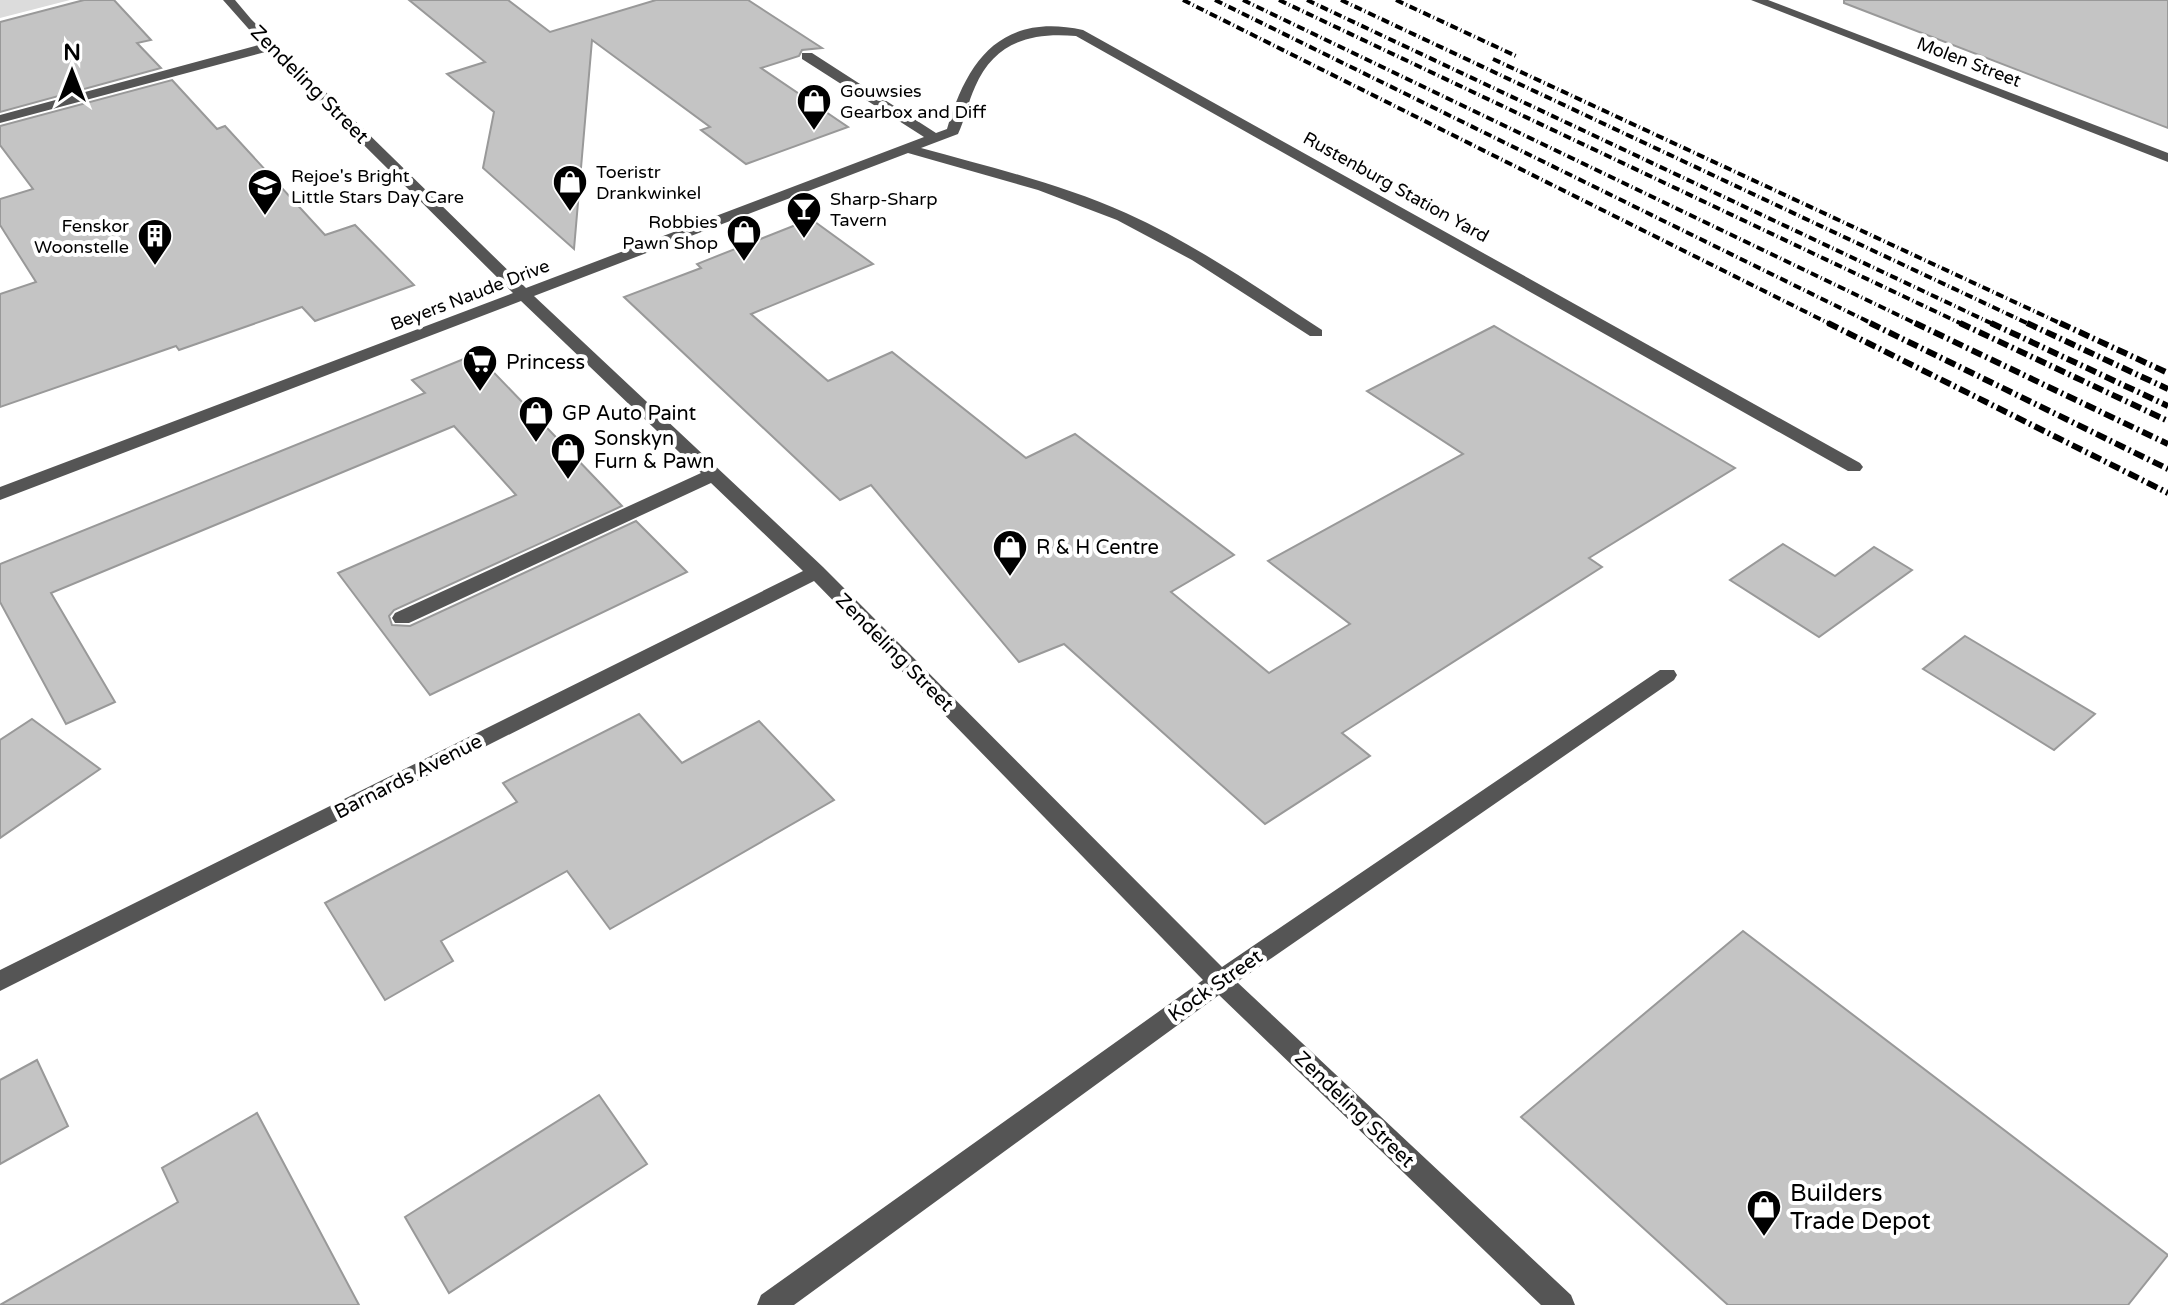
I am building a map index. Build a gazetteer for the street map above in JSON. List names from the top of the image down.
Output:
{
  "streets": {
    "street": [
      "Molen Street",
      "Zendeling Street",
      "Rustenburg Station Yard",
      "Beyers Naude Drive",
      "Barnards Avenue",
      "Kock Street"
    ]
  },
  "crossings": [
    ["Zendeling Street", "Beyers Naude Drive"],
    ["Zendeling Street", "Barnards Avenue"],
    ["Zendeling Street", "Kock Street"],
    ["Rustenburg Station Yard", "Beyers Naude Drive"]
  ],
  "places": {
    "shop": [
      "Gouwsies Gearbox and Diff",
      "Toeristr Drankwinkel",
      "Robbies Pawn Shop",
      "GP Auto Paint",
      "Sonskyn Furn & Pawn",
      "R & H Centre",
      "Builders Trade Depot"
    ],
    "school or university": ["Rejoe's Bright Little Stars Day Care"],
    "bar": ["Sharp-Sharp Tavern"],
    "building": ["Fenskor Woonstelle"],
    "supermarket": ["Princess"]
  },
  "north": "top"
}
